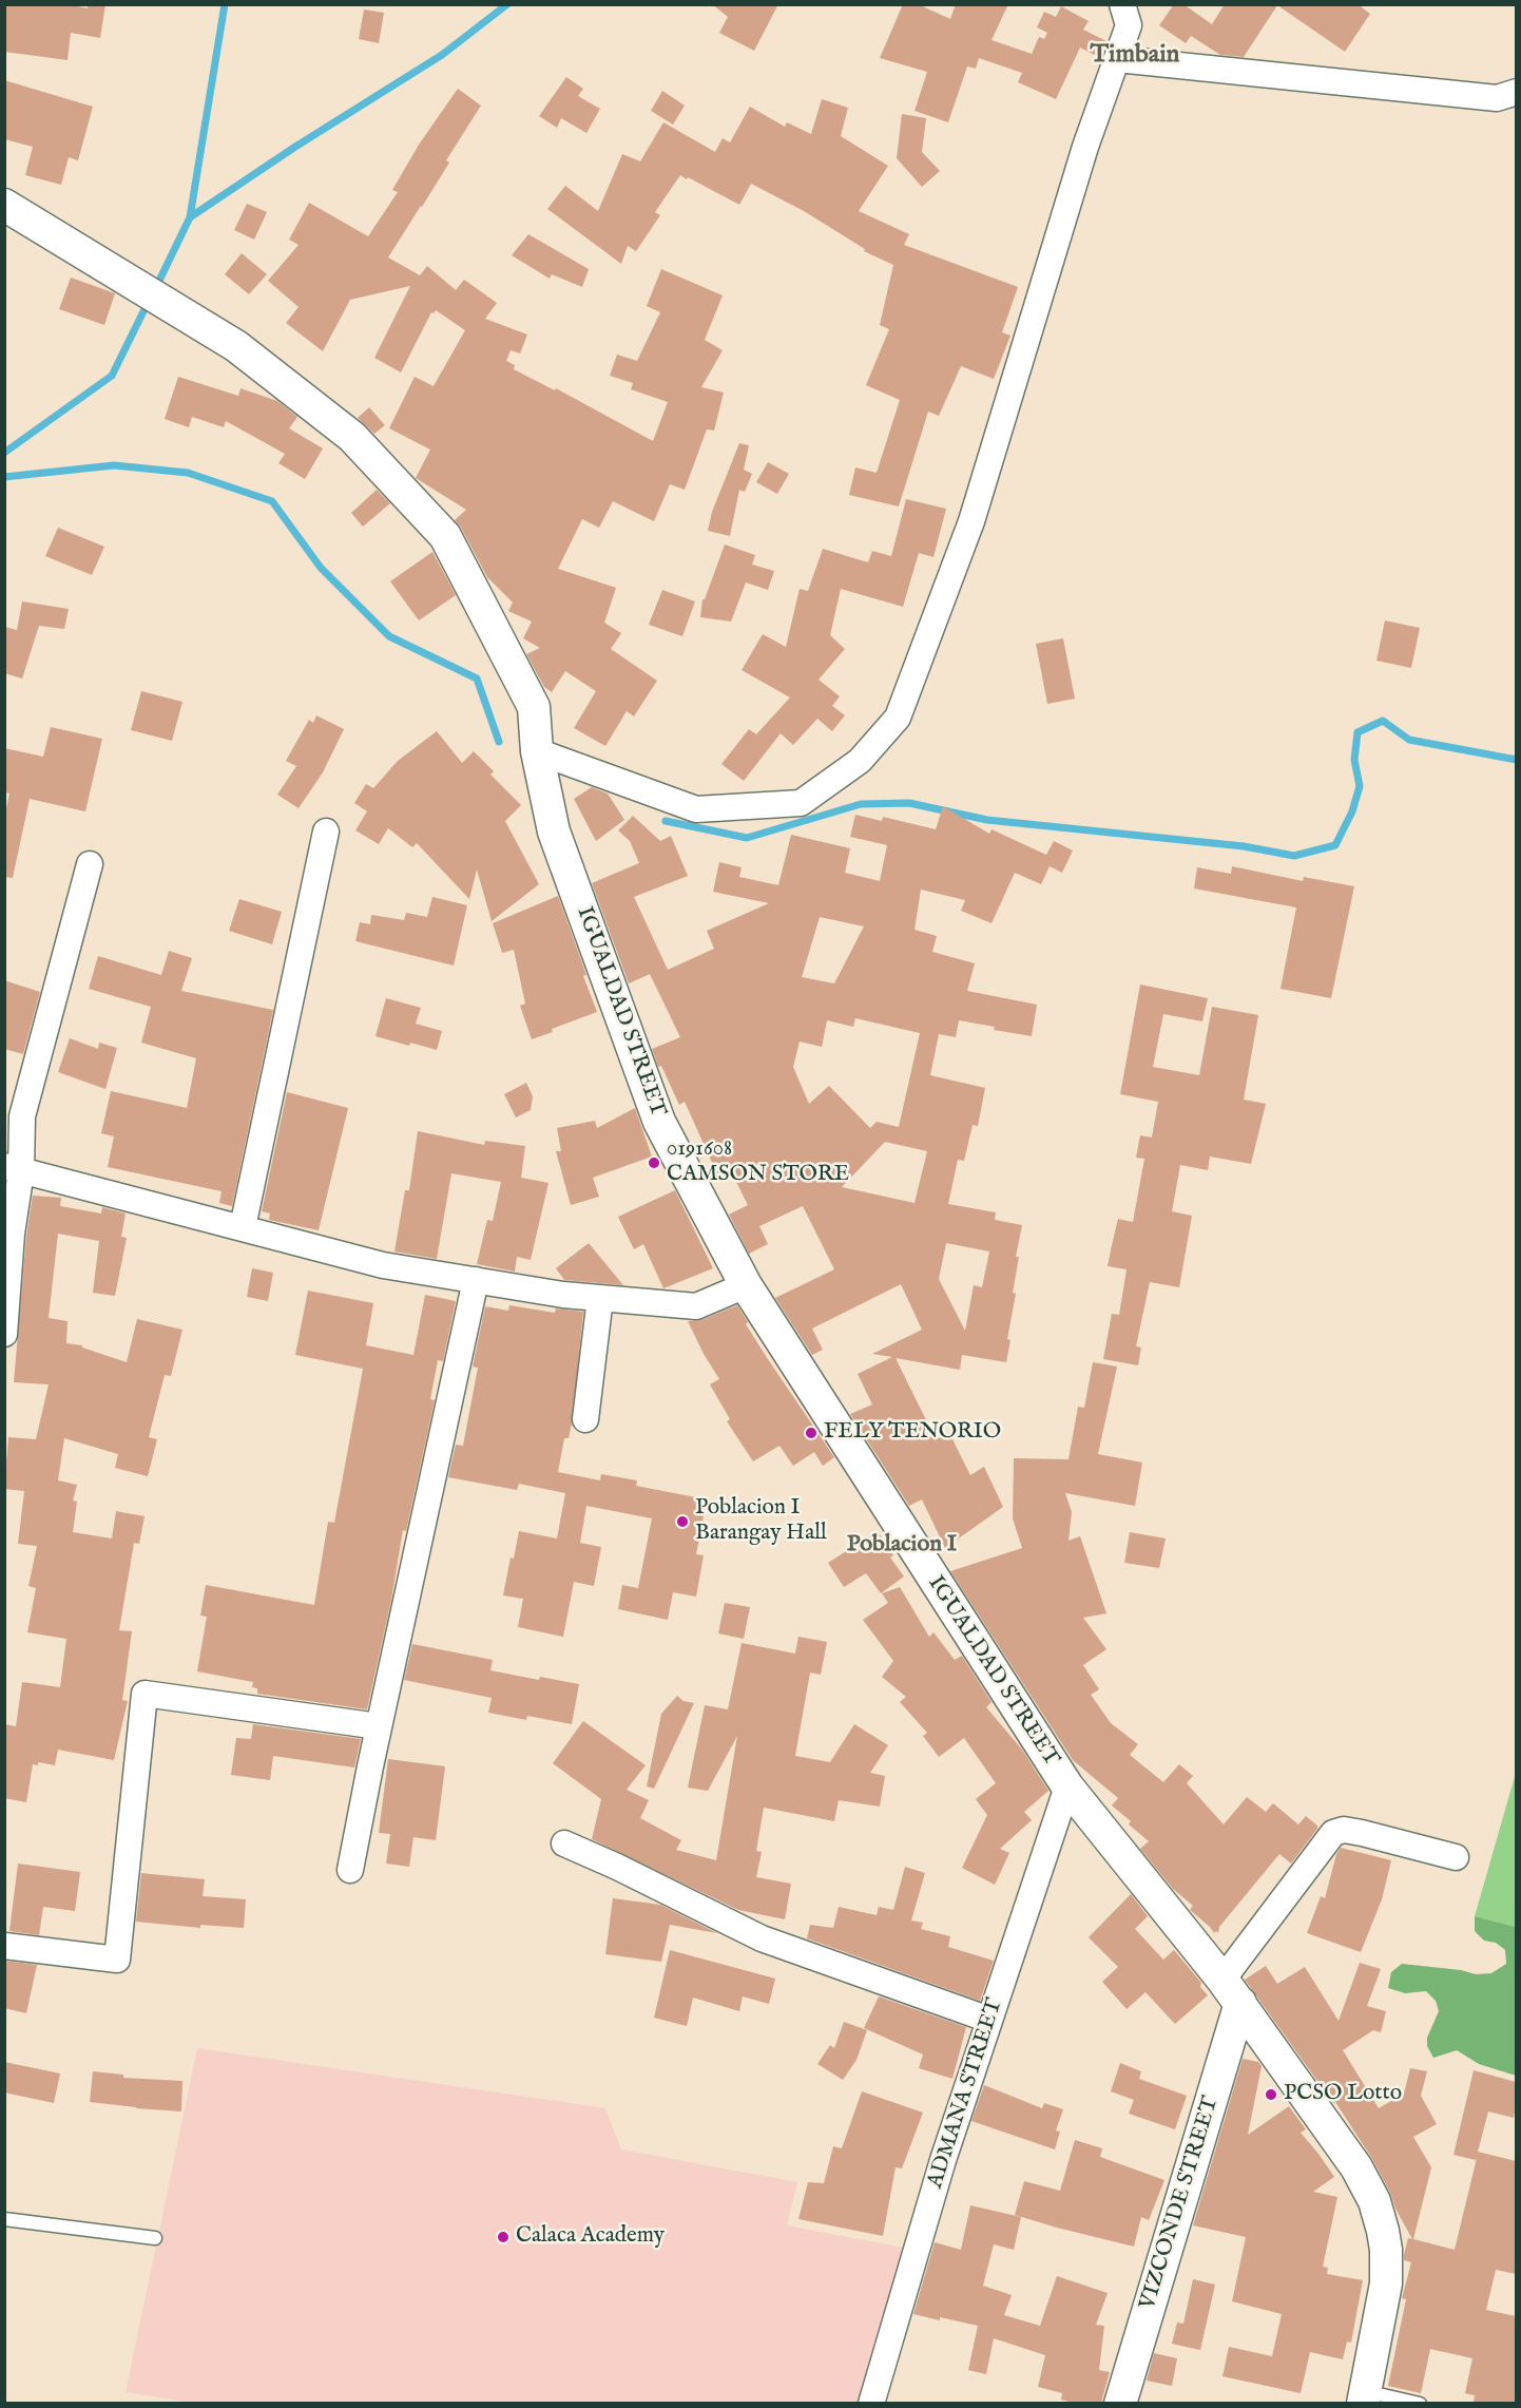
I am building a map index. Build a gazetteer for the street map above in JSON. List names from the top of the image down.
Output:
{
  "streets": {
    "street": ["IGUALDAD STREET", "ADMANA STREET", "VIZCONDE STREET"]
  },
  "crossings": [
    ["IGUALDAD STREET", "ADMANA STREET"],
    ["IGUALDAD STREET", "VIZCONDE STREET"]
  ],
  "districts": ["Timbain", "Poblacion I"],
  "places": [
    "0191608 CAMSON STORE",
    "FELY TENORIO",
    "Poblacion I Barangay Hall",
    "PCSO Lotto",
    "Calaca Academy"
  ]
}
